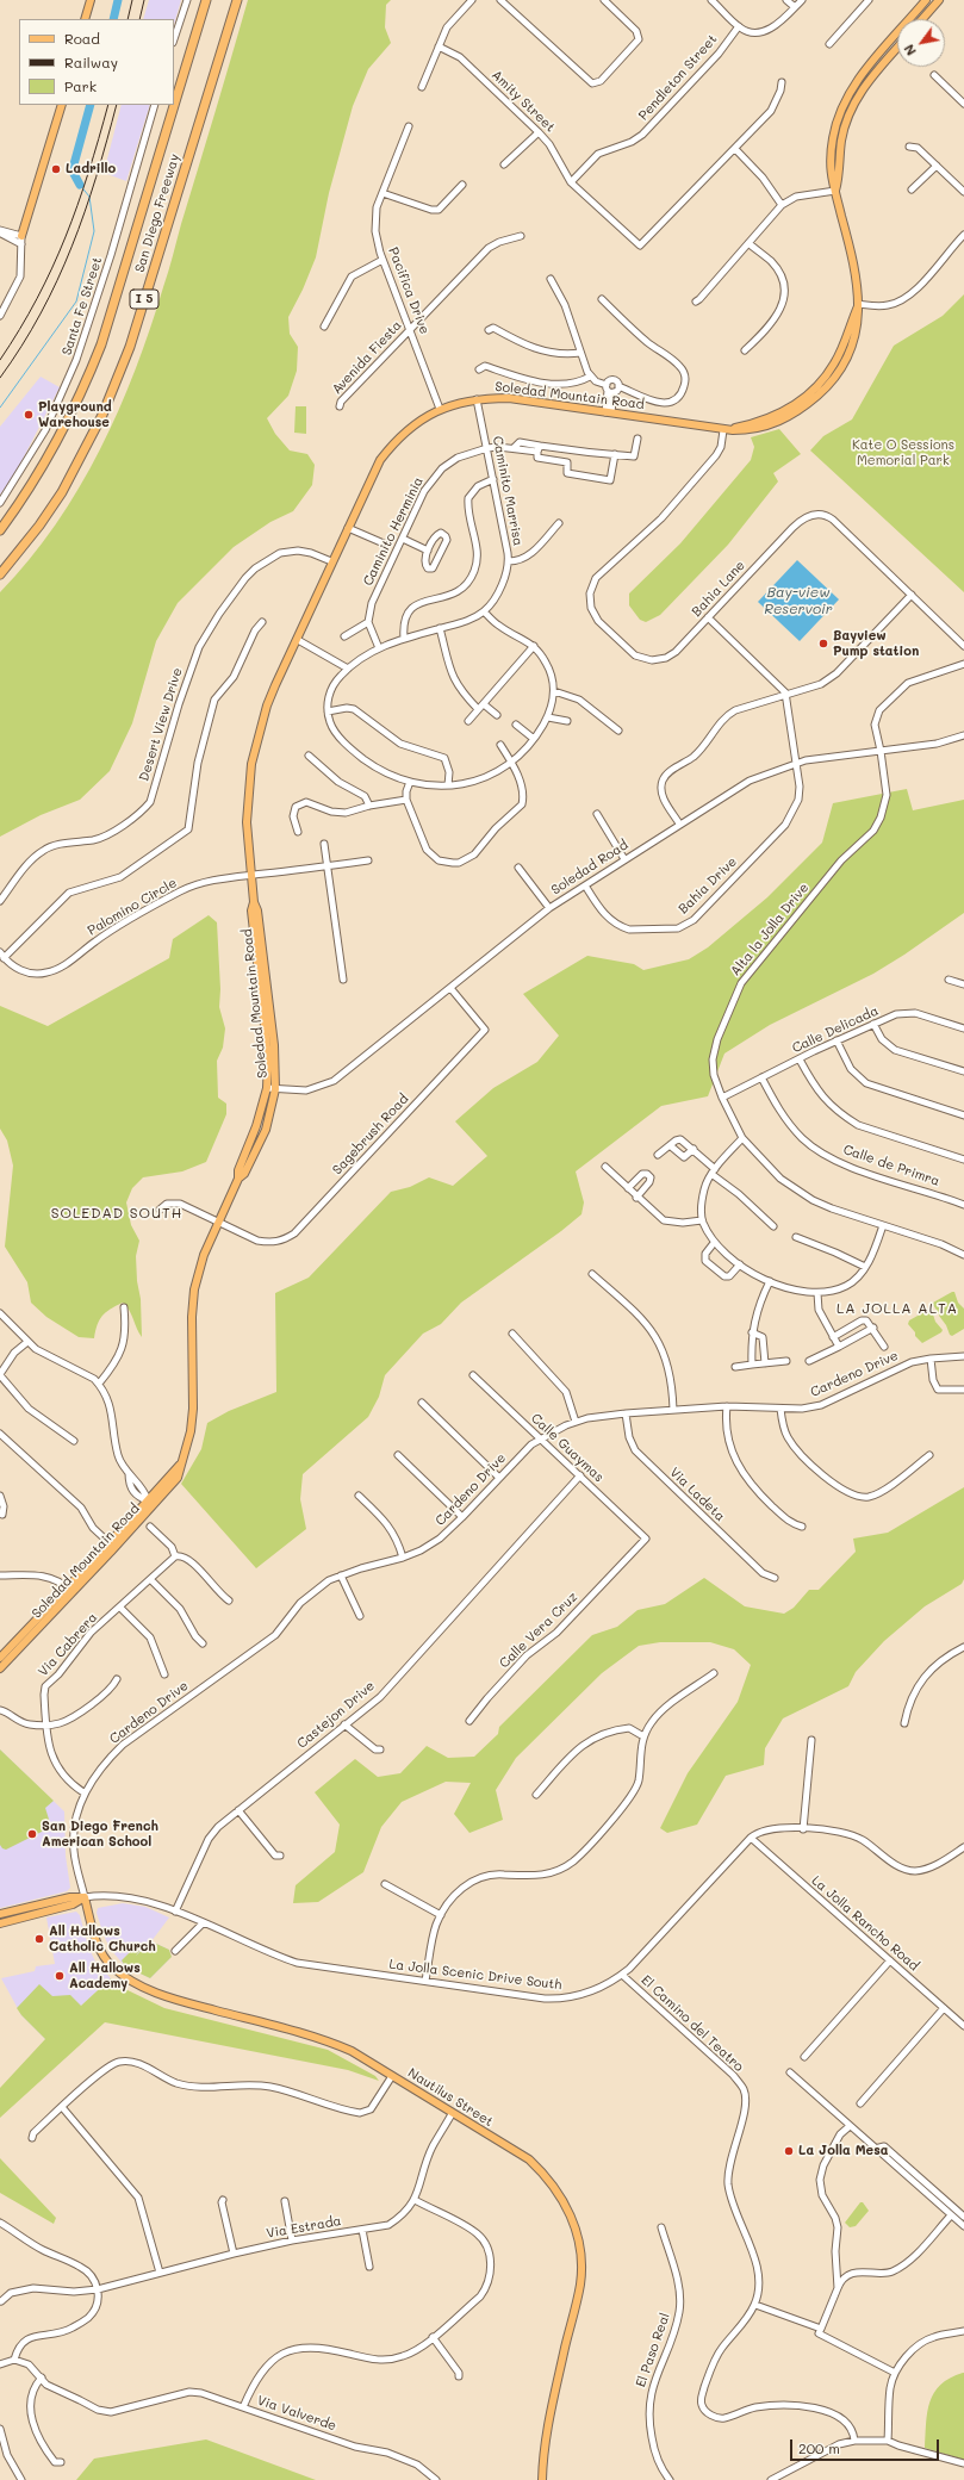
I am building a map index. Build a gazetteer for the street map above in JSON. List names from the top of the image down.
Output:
{
  "streets": {
    "highway": ["San Diego Freeway", "I 5"],
    "main road": ["Soledad Mountain Road", "La Jolla Scenic Drive South", "Nautilus Street"],
    "street": [
      "Pendleton Street",
      "Amity Street",
      "Pacifica Drive",
      "Santa Fe Street",
      "Avenida Fiesta",
      "Caminito Marrisa",
      "Caminito Herminia",
      "Bahia Lane",
      "Desert View Drive",
      "Soledad Road",
      "Bahia Drive",
      "Palomino Circle",
      "Alta la Jolla Drive",
      "Calle Delicada",
      "Sagebrush Road",
      "Calle de Primra",
      "Cardeno Drive",
      "Calle Guaymas",
      "Via Ladeta",
      "Calle Vera Cruz",
      "Via Cabrera",
      "Castejon Drive",
      "La Jolla Rancho Road",
      "El Camino del Teatro",
      "Via Estrada",
      "El Paso Real",
      "Via Valverde"
    ]
  },
  "crossings": [
    ["Pendleton Street", "Amity Street"],
    ["Pacifica Drive", "Avenida Fiesta"],
    ["Pacifica Drive", "Soledad Mountain Road"],
    ["Soledad Mountain Road", "Caminito Marrisa"],
    ["Soledad Mountain Road", "Bahia Lane"],
    ["Soledad Mountain Road", "Desert View Drive"],
    ["Soledad Mountain Road", "Soledad Road"],
    ["Soledad Mountain Road", "Palomino Circle"],
    ["Soledad Mountain Road", "Sagebrush Road"],
    ["Caminito Marrisa", "Caminito Herminia"],
    ["Soledad Road", "Bahia Drive"],
    ["Soledad Road", "Alta la Jolla Drive"],
    ["Soledad Road", "Sagebrush Road"],
    ["Alta la Jolla Drive", "Calle Delicada"],
    ["Calle Delicada", "Calle de Primra"],
    ["Cardeno Drive", "Calle Guaymas"],
    ["Cardeno Drive", "Via Ladeta"],
    ["Cardeno Drive", "Via Cabrera"],
    ["Cardeno Drive", "La Jolla Scenic Drive South"],
    ["Cardeno Drive", "Nautilus Street"],
    ["Calle Guaymas", "Calle Vera Cruz"],
    ["Calle Guaymas", "Castejon Drive"],
    ["Castejon Drive", "La Jolla Scenic Drive South"],
    ["La Jolla Rancho Road", "La Jolla Scenic Drive South"],
    ["La Jolla Scenic Drive South", "El Camino del Teatro"],
    ["La Jolla Scenic Drive South", "Nautilus Street"],
    ["Nautilus Street", "Via Estrada"]
  ],
  "districts": ["SOLEDAD SOUTH", "LA JOLLA ALTA"],
  "water": ["Bay-view Reservoir"],
  "parks": ["Kate O Sessions Memorial Park"],
  "places": [
    "Ladrillo",
    "Playground Warehouse",
    "Bayview Pump station",
    "San Diego French American School",
    "All Hallows Catholic Church",
    "All Hallows Academy",
    "La Jolla Mesa"
  ],
  "legend": ["Road", "Railway", "Park"],
  "scale_bar": "200 m",
  "north": "bottom left"
}
